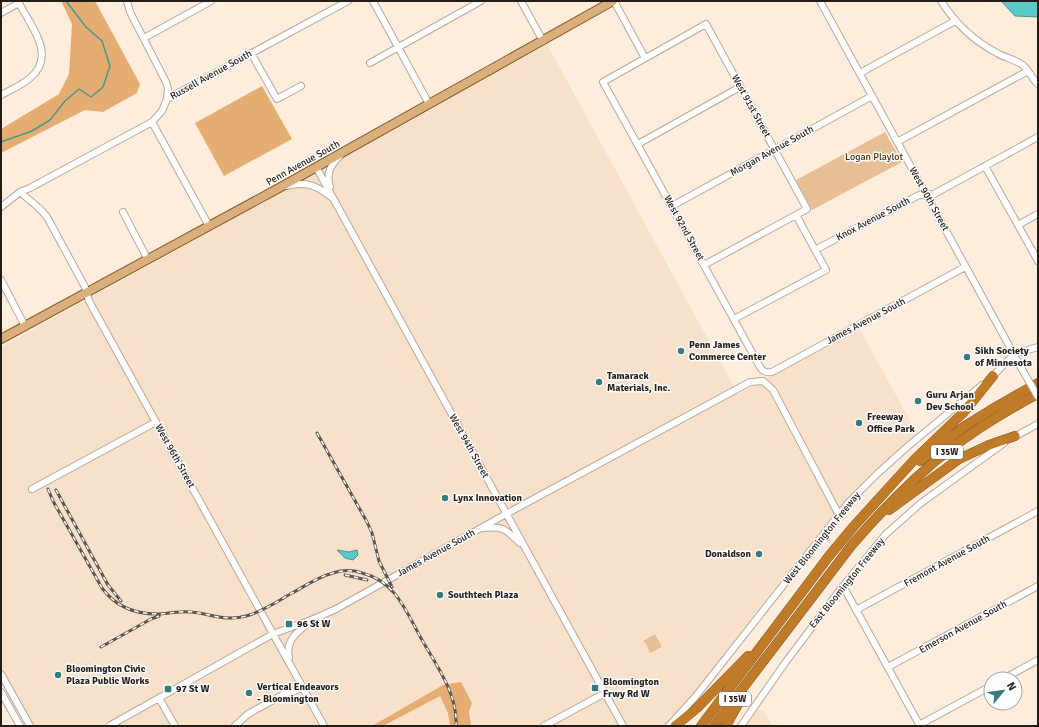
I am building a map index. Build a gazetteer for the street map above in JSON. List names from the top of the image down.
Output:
{
  "streets": {
    "highway": ["I 35W"],
    "main road": ["Penn Avenue South"],
    "street": [
      "Russell Avenue South",
      "West 91st Street",
      "Morgan Avenue South",
      "West 90th Street",
      "Knox Avenue South",
      "West 92nd Street",
      "James Avenue South",
      "West 94th Street",
      "West 96th Street",
      "West Bloomington Freeway",
      "Fremont Avenue South",
      "East Bloomington Freeway",
      "Emerson Avenue South"
    ]
  },
  "crossings": [
    ["Russell Avenue South", "West 96th Street"],
    ["West 91st Street", "Morgan Avenue South"],
    ["West 91st Street", "West 92nd Street"],
    ["Morgan Avenue South", "West 90th Street"],
    ["Morgan Avenue South", "West 92nd Street"],
    ["Penn Avenue South", "West 94th Street"],
    ["Penn Avenue South", "West 96th Street"],
    ["West 90th Street", "Knox Avenue South"],
    ["West 90th Street", "James Avenue South"],
    ["West 90th Street", "West Bloomington Freeway"],
    ["West 92nd Street", "James Avenue South"],
    ["James Avenue South", "West 94th Street"],
    ["James Avenue South", "West 96th Street"],
    ["James Avenue South", "West Bloomington Freeway"]
  ],
  "parks": ["Logan Playlot"],
  "places": {
    "other": [
      "Penn James Commerce Center",
      "Sikh Society of Minnesota",
      "Tamarack Materials, Inc.",
      "Guru Arjan Dev School",
      "Freeway Office Park",
      "Lynx Innovation",
      "Donaldson",
      "Southtech Plaza",
      "Bloomington Civic Plaza Public Works",
      "Vertical Endeavors - Bloomington"
    ],
    "transit": ["96 St W", "Bloomington Frwy Rd W", "97 St W"]
  },
  "north": "top right"
}
